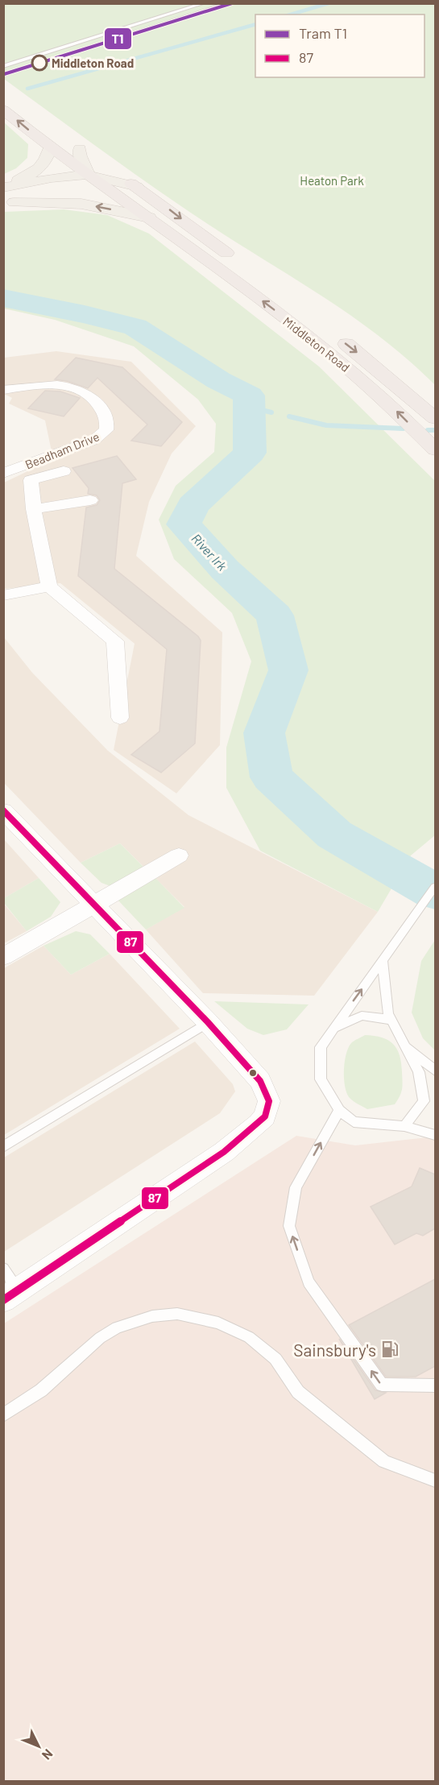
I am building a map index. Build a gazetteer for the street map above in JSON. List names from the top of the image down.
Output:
{
  "streets": {
    "highway": ["Middleton Road"],
    "street": ["Beadham Drive"]
  },
  "water": ["River Irk"],
  "parks": ["Heaton Park"],
  "places": {
    "other": ["Middleton Road"],
    "fuel station": ["Sainsbury's"]
  },
  "lines": ["tram line T1", "transit line 87"],
  "legend": ["Tram T1", "87"],
  "north": "bottom right"
}
